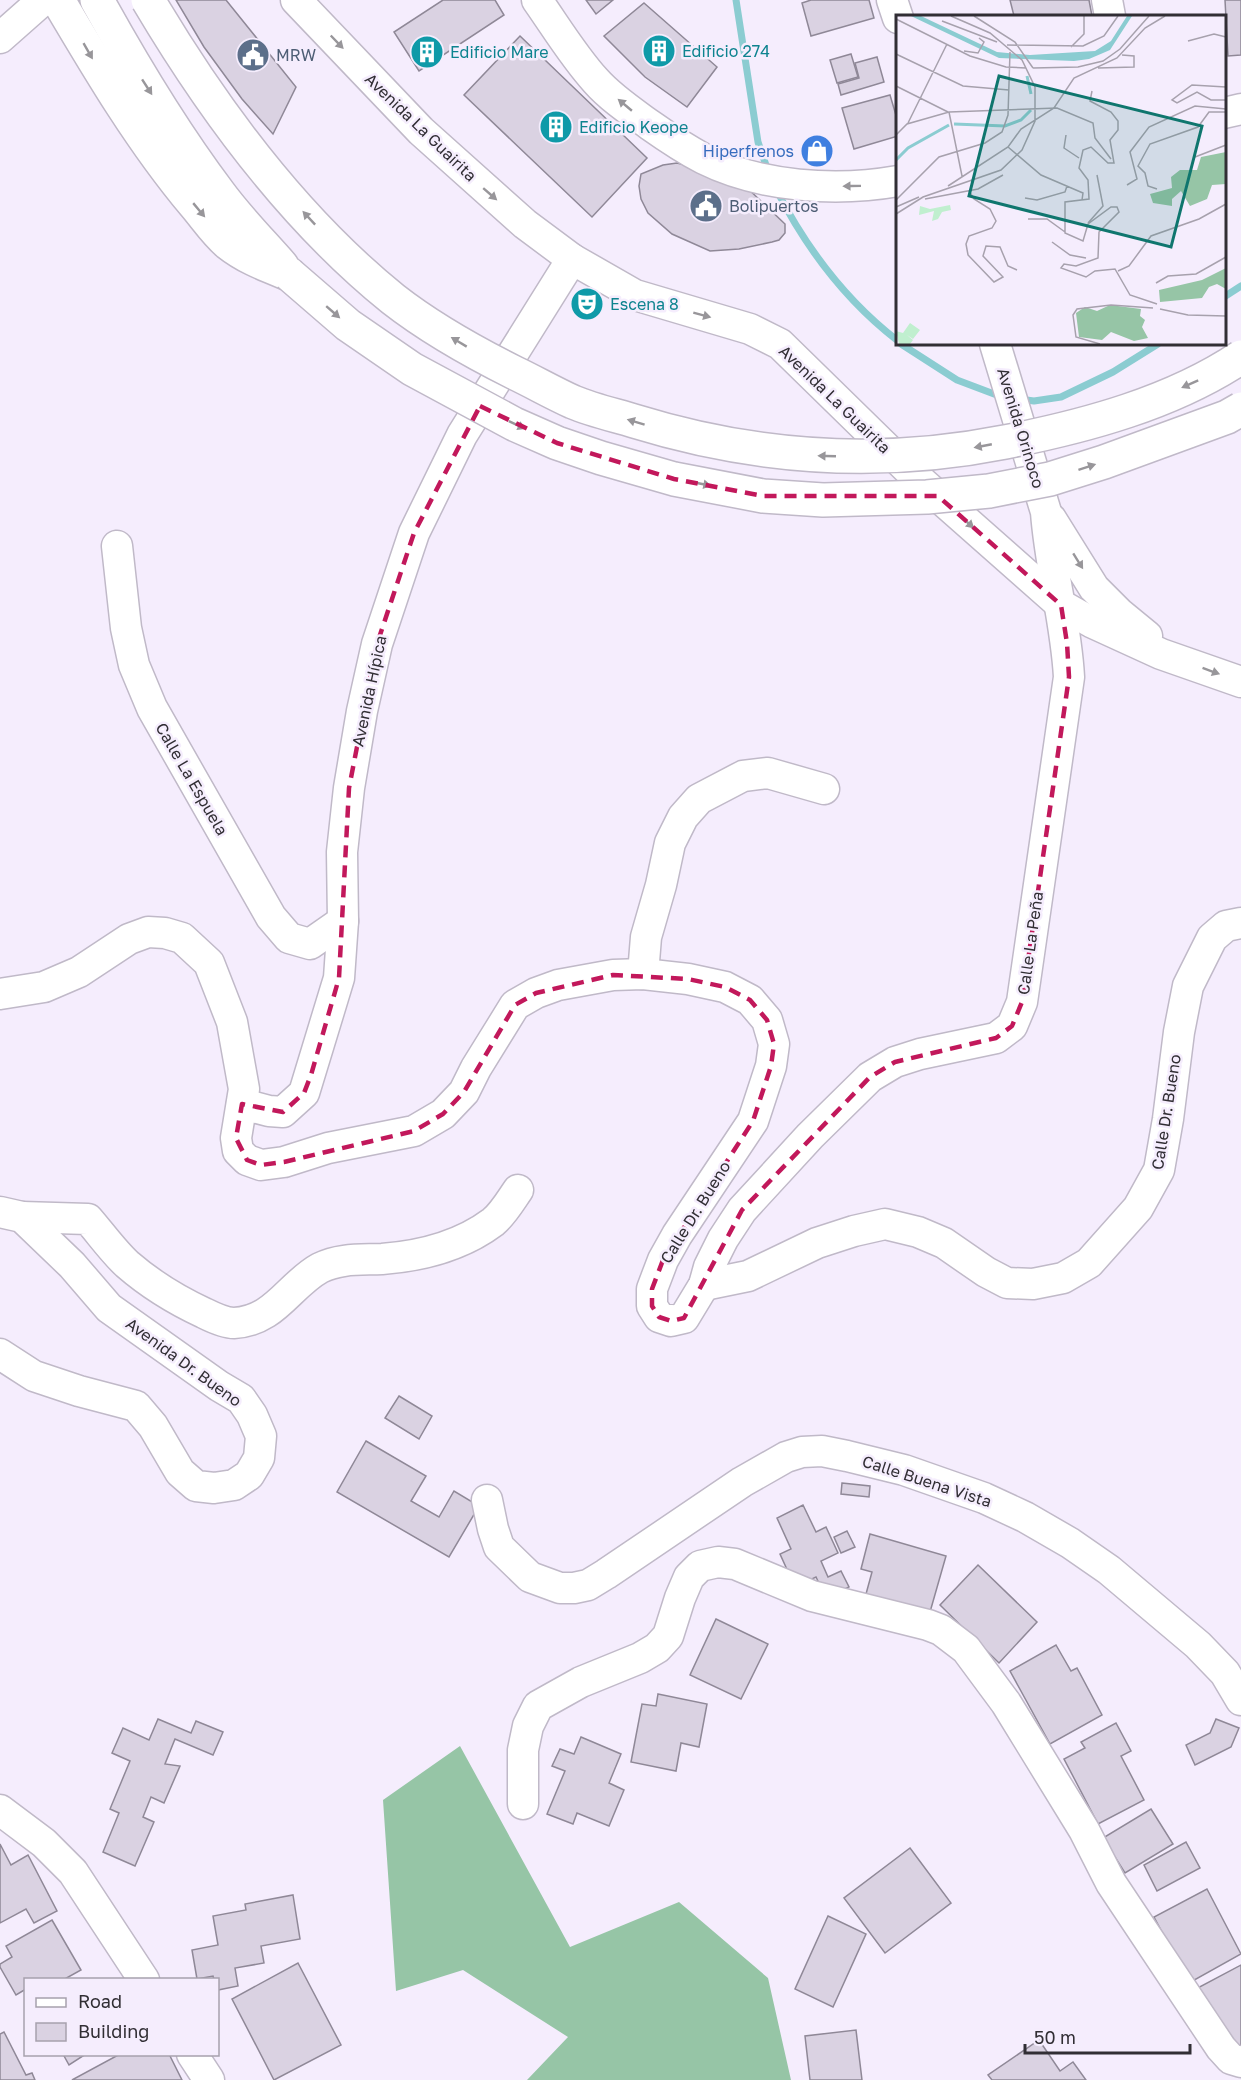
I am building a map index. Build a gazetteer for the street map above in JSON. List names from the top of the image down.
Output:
{
  "streets": {
    "street": [
      "Avenida La Guairita",
      "Avenida Orinoco",
      "Avenida Hípica",
      "Calle La Espuela",
      "Calle La Peña",
      "Calle Dr. Bueno",
      "Avenida Dr. Bueno",
      "Calle Buena Vista"
    ]
  },
  "crossings": [
    ["Avenida La Guairita", "Avenida Hípica"],
    ["Avenida La Guairita", "Calle La Peña"],
    ["Avenida Orinoco", "Calle La Peña"],
    ["Avenida Hípica", "Calle La Espuela"],
    ["Avenida Hípica", "Calle Dr. Bueno"],
    ["Calle La Peña", "Calle Dr. Bueno"]
  ],
  "places": {
    "building": ["Edificio 274", "Edificio Mare", "Edificio Keope"],
    "public building": ["MRW", "Bolipuertos"],
    "shop": ["Hiperfrenos"],
    "theatre": ["Escena 8"]
  },
  "legend": ["Road", "Building"],
  "scale_bar": "50 m"
}
